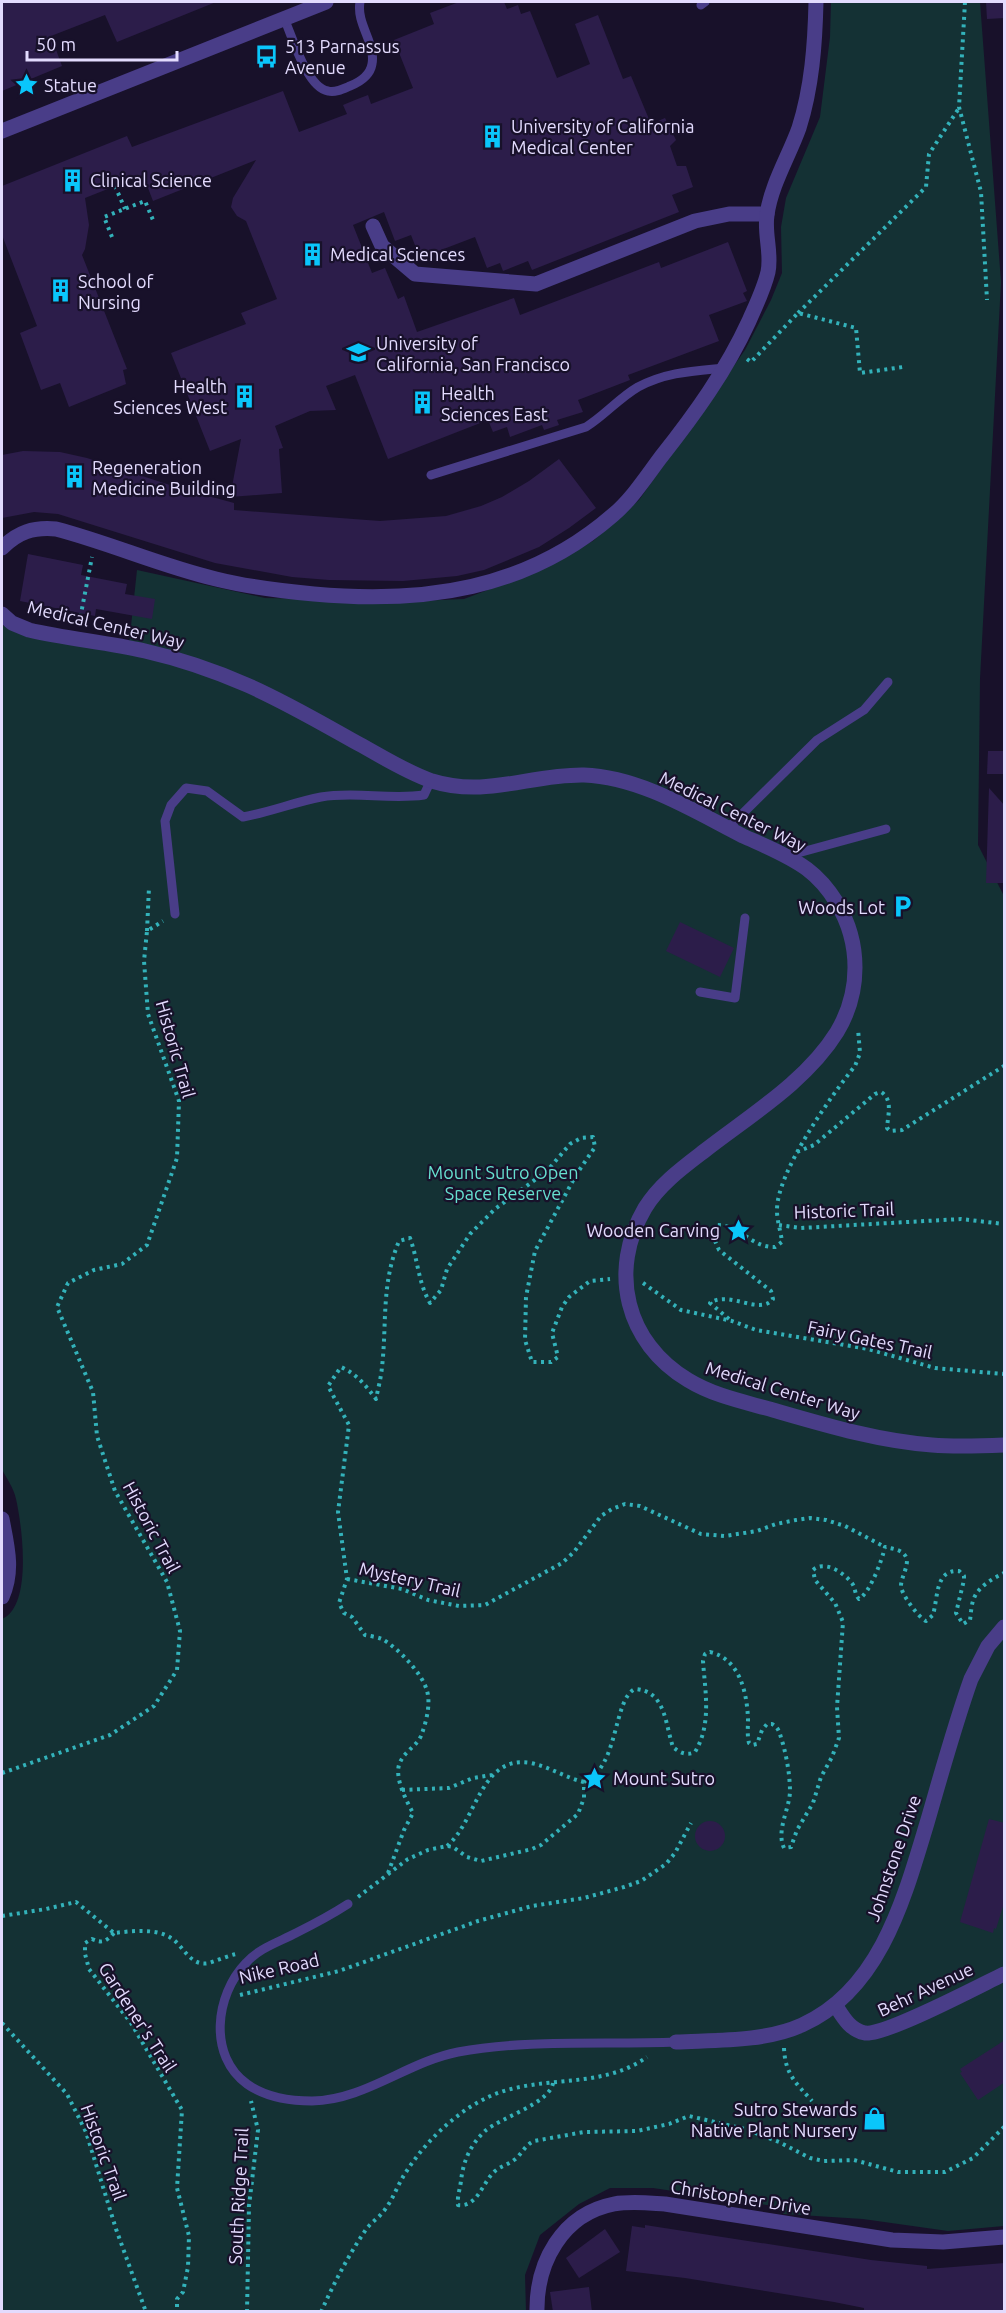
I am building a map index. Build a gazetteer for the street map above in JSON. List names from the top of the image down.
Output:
{
  "streets": {
    "street": [
      "Medical Center Way",
      "Johnstone Drive",
      "Behr Avenue",
      "Christopher Drive"
    ],
    "lane": ["Nike Road"],
    "path": [
      "Historic Trail",
      "Fairy Gates Trail",
      "Mystery Trail",
      "Gardener's Trail",
      "South Ridge Trail"
    ]
  },
  "crossings": [
    ["Medical Center Way", "Historic Trail"],
    ["Medical Center Way", "Fairy Gates Trail"],
    ["Johnstone Drive", "Behr Avenue"],
    ["Nike Road", "South Ridge Trail"]
  ],
  "parks": ["Mount Sutro Open Space Reserve"],
  "places": {
    "bus stop": ["513 Parnassus Avenue"],
    "place": ["Statue", "Wooden Carving", "Mount Sutro"],
    "building": [
      "University of California Medical Center",
      "Clinical Science",
      "Medical Sciences",
      "School of Nursing",
      "Health Sciences West",
      "Health Sciences East",
      "Regeneration Medicine Building"
    ],
    "school or university": ["University of California, San Francisco"],
    "parking": ["Woods Lot"],
    "shop": ["Sutro Stewards Native Plant Nursery"]
  },
  "scale_bar": "50 m"
}
